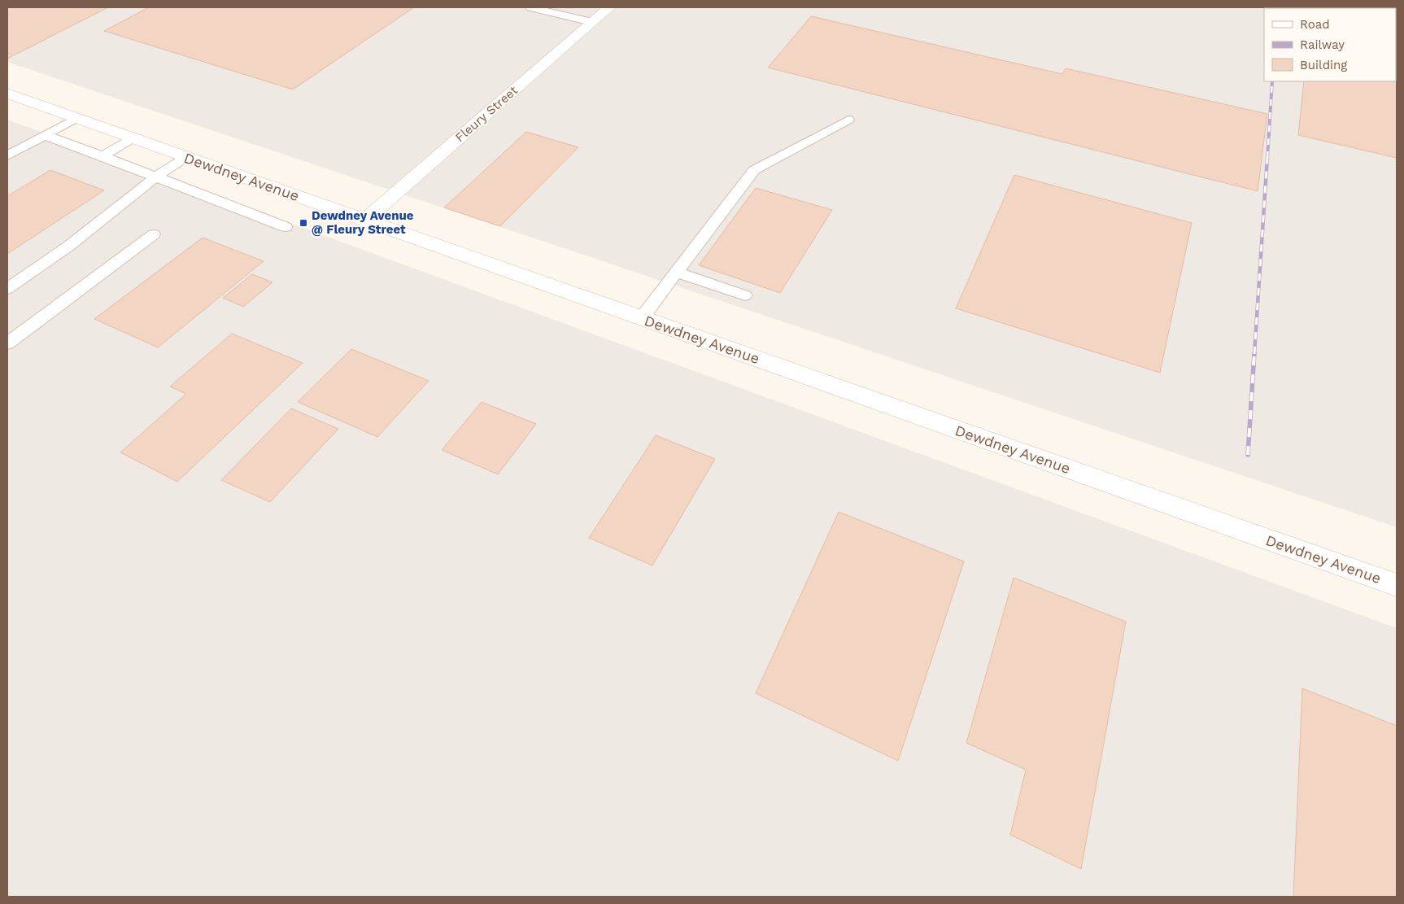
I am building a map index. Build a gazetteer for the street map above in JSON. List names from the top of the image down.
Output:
{
  "streets": {
    "street": ["Fleury Street", "Dewdney Avenue"]
  },
  "crossings": [
    ["Fleury Street", "Dewdney Avenue"]
  ],
  "places": {
    "transit": ["Dewdney Avenue @ Fleury Street"]
  },
  "legend": ["Road", "Railway", "Building"]
}
